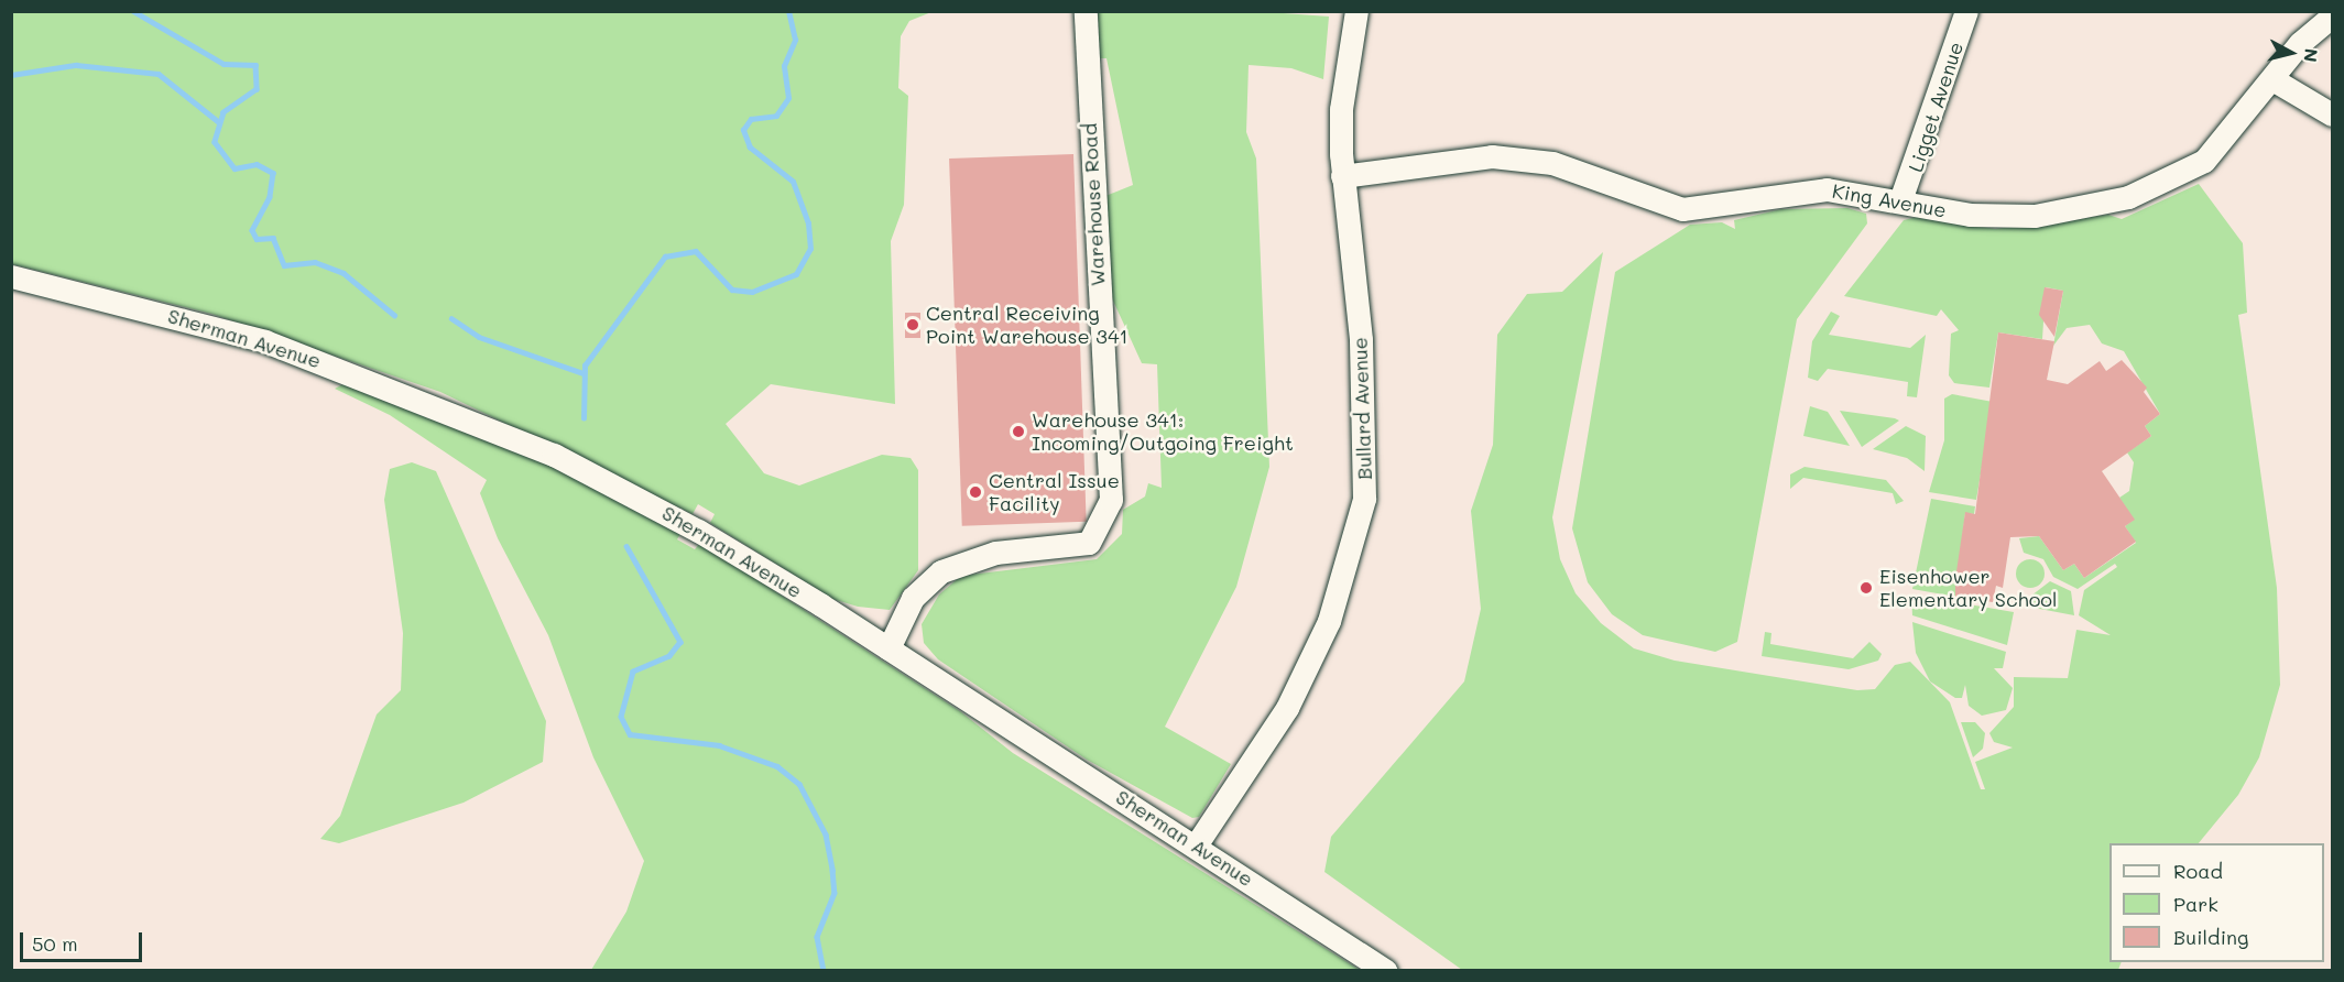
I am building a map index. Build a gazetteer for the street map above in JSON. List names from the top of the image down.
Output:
{
  "streets": {
    "street": [
      "Ligget Avenue",
      "King Avenue",
      "Warehouse Road",
      "Sherman Avenue",
      "Bullard Avenue"
    ]
  },
  "crossings": [
    ["Ligget Avenue", "King Avenue"],
    ["King Avenue", "Bullard Avenue"],
    ["Warehouse Road", "Sherman Avenue"],
    ["Sherman Avenue", "Bullard Avenue"]
  ],
  "places": [
    "Central Receiving Point Warehouse 341",
    "Warehouse 341: Incoming/Outgoing Freight",
    "Central Issue Facility",
    "Eisenhower Elementary School"
  ],
  "legend": ["Road", "Park", "Building"],
  "scale_bar": "50 m",
  "north": "right"
}
